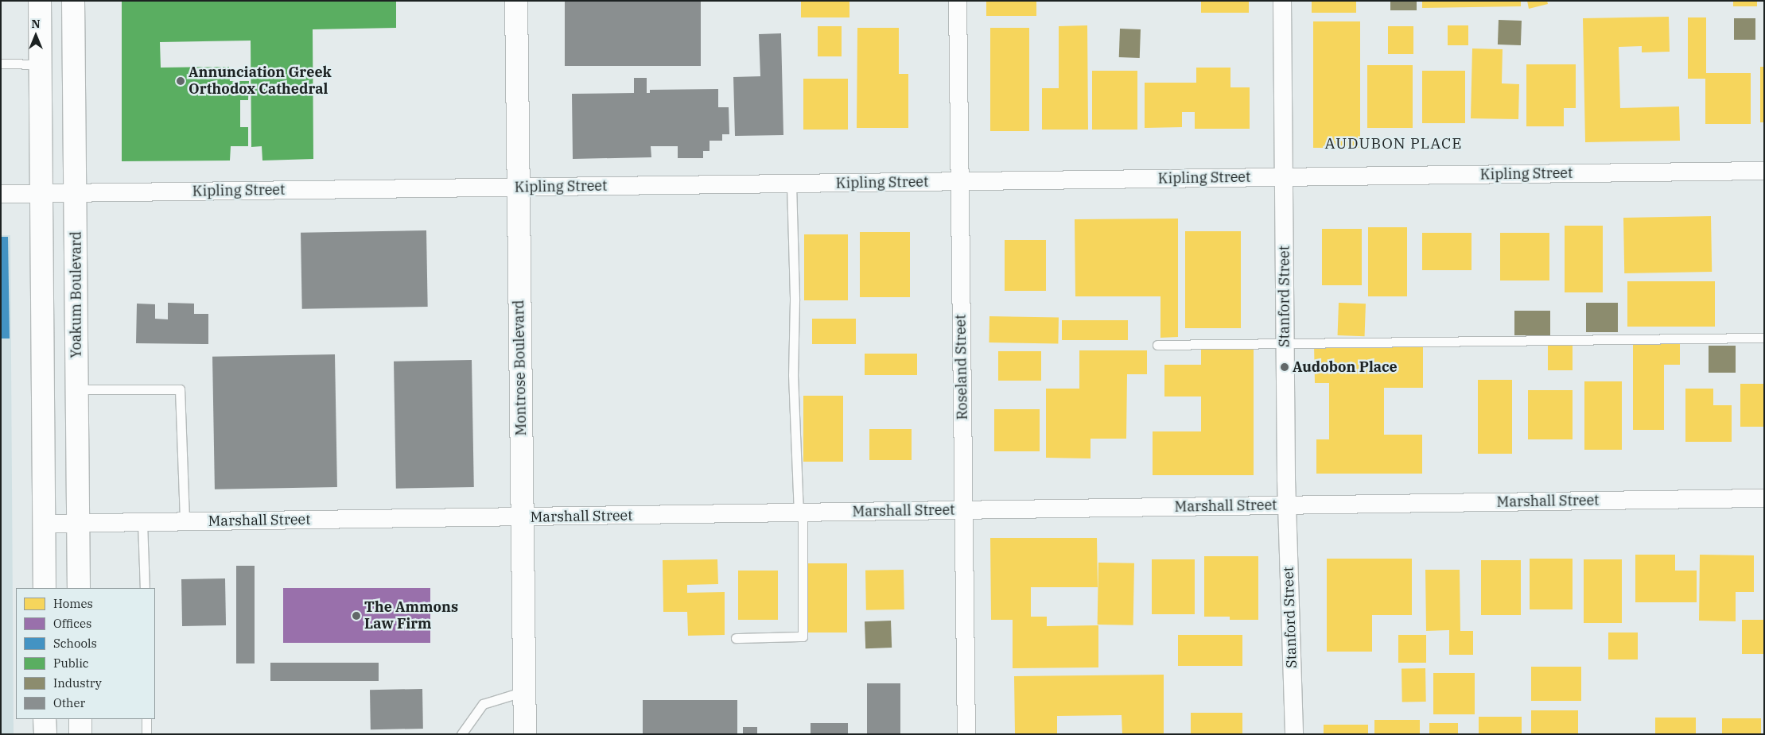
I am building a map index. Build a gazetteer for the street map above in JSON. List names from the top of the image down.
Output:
{
  "streets": {
    "street": [
      "Kipling Street",
      "Yoakum Boulevard",
      "Stanford Street",
      "Roseland Street",
      "Montrose Boulevard",
      "Marshall Street"
    ]
  },
  "crossings": [
    ["Kipling Street", "Yoakum Boulevard"],
    ["Kipling Street", "Stanford Street"],
    ["Kipling Street", "Roseland Street"],
    ["Kipling Street", "Montrose Boulevard"],
    ["Yoakum Boulevard", "Marshall Street"],
    ["Stanford Street", "Marshall Street"],
    ["Roseland Street", "Marshall Street"],
    ["Montrose Boulevard", "Marshall Street"]
  ],
  "districts": ["AUDUBON PLACE"],
  "places": ["Annunciation Greek Orthodox Cathedral", "Audobon Place", "The Ammons Law Firm"],
  "legend": [
    "Homes",
    "Offices",
    "Schools",
    "Public",
    "Industry",
    "Other"
  ],
  "north": "top"
}
